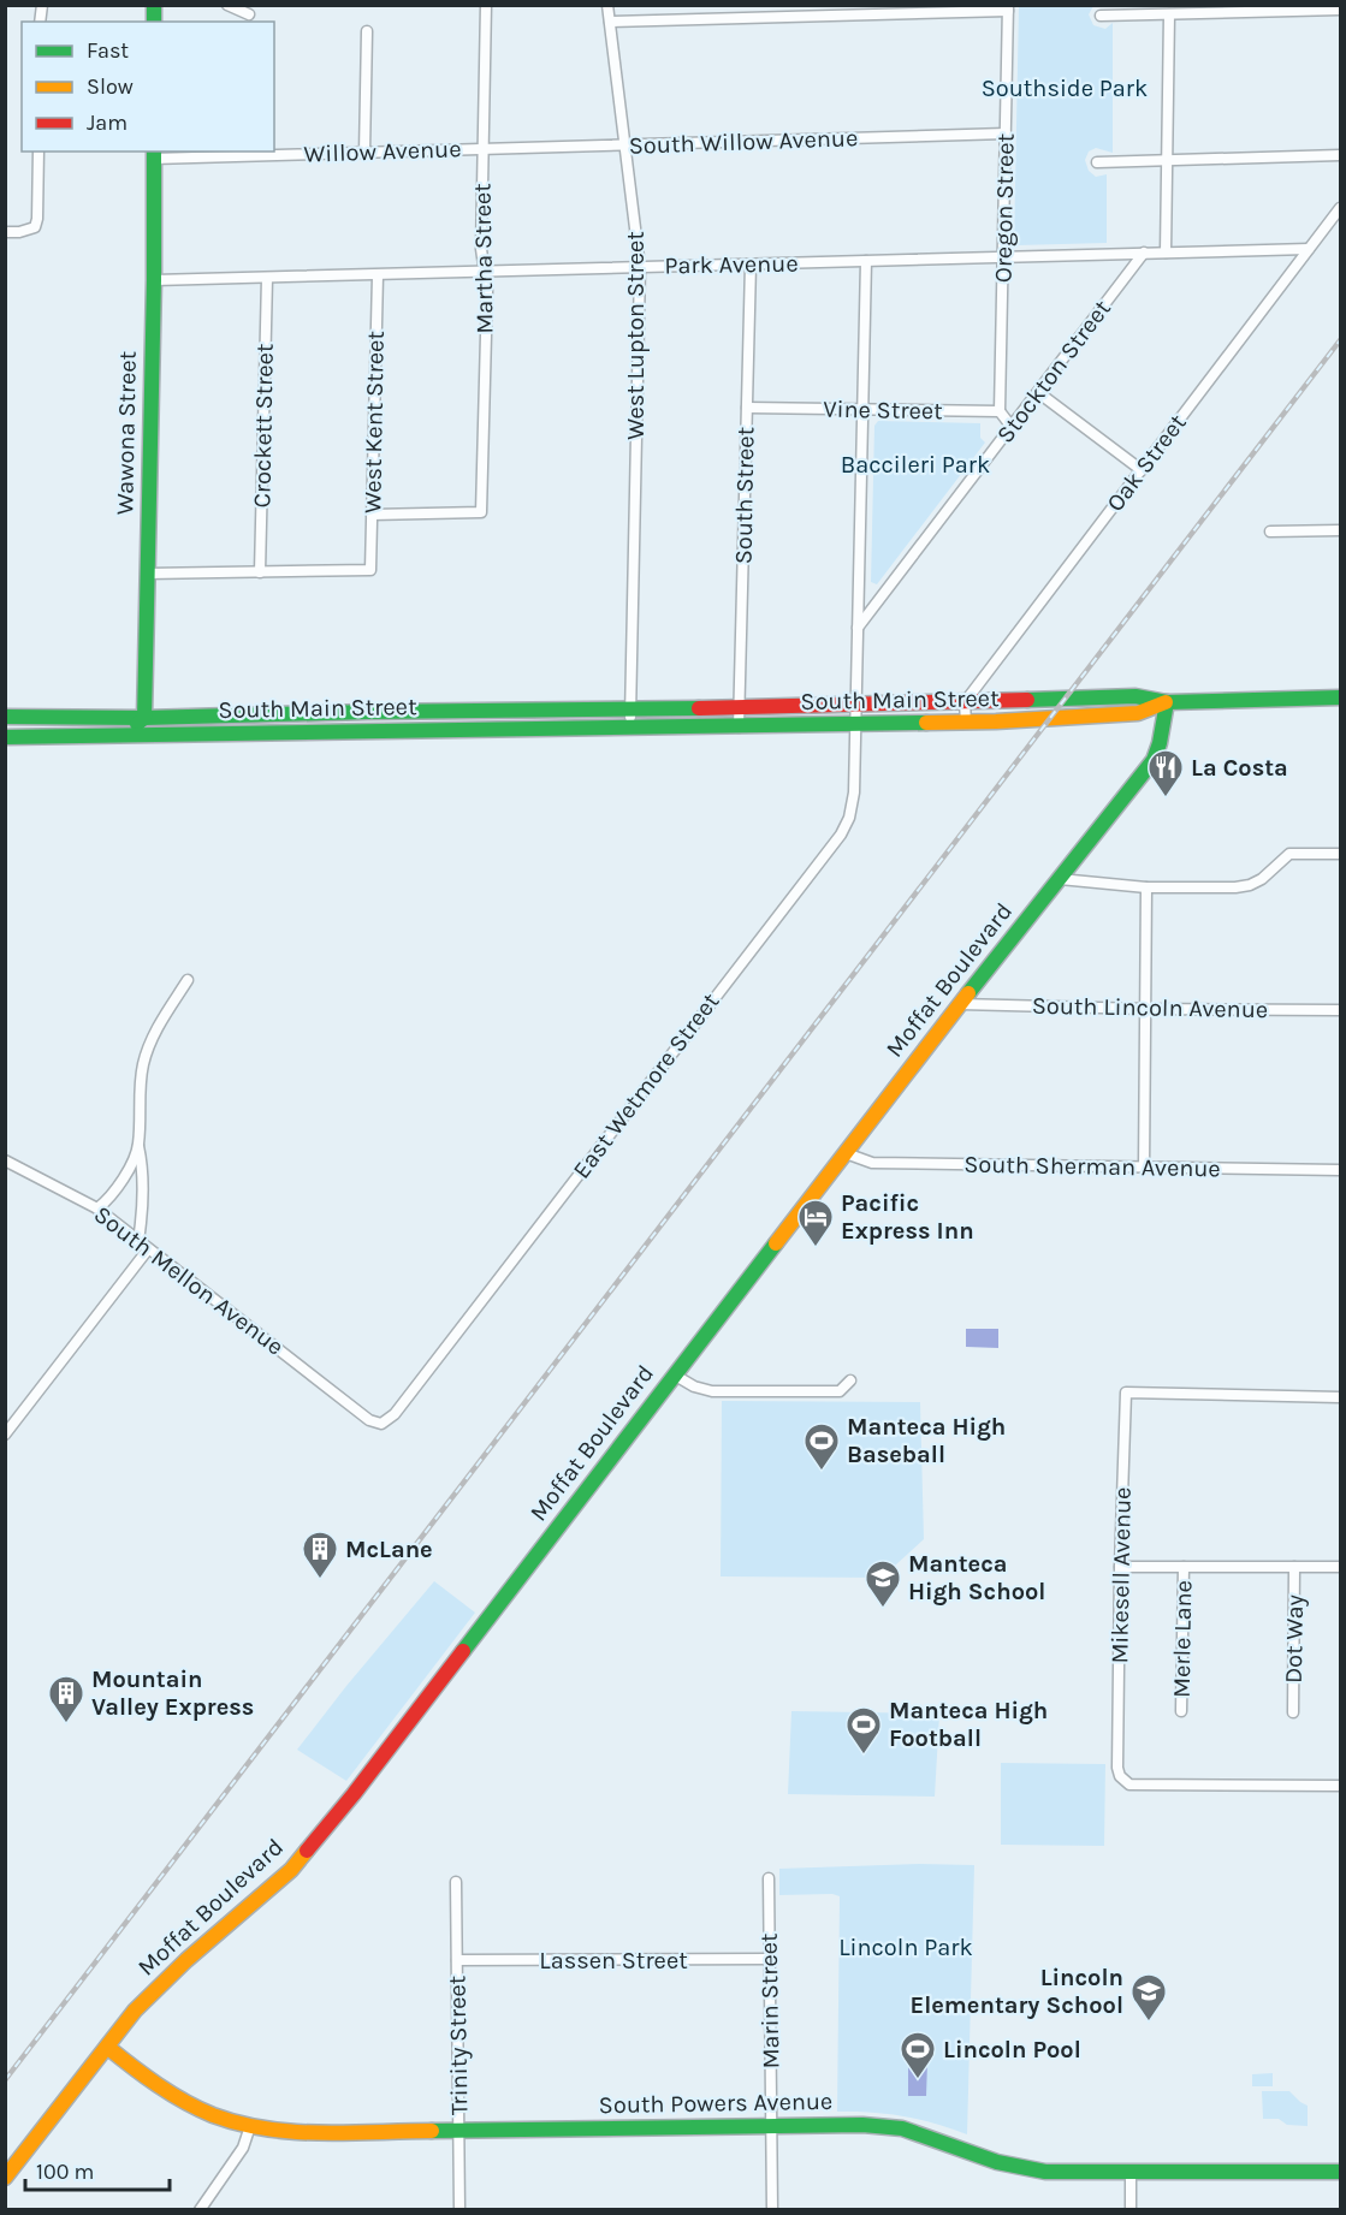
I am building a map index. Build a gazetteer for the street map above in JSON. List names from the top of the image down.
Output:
{
  "streets": {
    "main road": [
      "Wawona Street",
      "South Main Street",
      "Moffat Boulevard",
      "South Powers Avenue"
    ],
    "street": [
      "South Willow Avenue",
      "Willow Avenue",
      "Oregon Street",
      "Martha Street",
      "Park Avenue",
      "West Lupton Street",
      "Stockton Street",
      "Vine Street",
      "West Kent Street",
      "Crockett Street",
      "Oak Street",
      "South Street",
      "South Lincoln Avenue",
      "East Wetmore Street",
      "South Sherman Avenue",
      "South Mellon Avenue",
      "Mikesell Avenue",
      "Merle Lane",
      "Dot Way",
      "Lassen Street",
      "Marin Street",
      "Trinity Street"
    ]
  },
  "crossings": [
    ["South Willow Avenue", "Willow Avenue"],
    ["South Willow Avenue", "Oregon Street"],
    ["South Willow Avenue", "Martha Street"],
    ["South Willow Avenue", "West Lupton Street"],
    ["Willow Avenue", "Martha Street"],
    ["Willow Avenue", "Wawona Street"],
    ["Oregon Street", "Park Avenue"],
    ["Oregon Street", "Vine Street"],
    ["Martha Street", "Park Avenue"],
    ["Martha Street", "West Kent Street"],
    ["Park Avenue", "West Lupton Street"],
    ["Park Avenue", "Stockton Street"],
    ["Park Avenue", "West Kent Street"],
    ["Park Avenue", "Crockett Street"],
    ["Park Avenue", "Wawona Street"],
    ["Park Avenue", "Oak Street"],
    ["Park Avenue", "South Street"],
    ["Park Avenue", "East Wetmore Street"],
    ["West Lupton Street", "South Main Street"],
    ["Stockton Street", "East Wetmore Street"],
    ["Vine Street", "South Street"],
    ["Vine Street", "East Wetmore Street"],
    ["West Kent Street", "Crockett Street"],
    ["Wawona Street", "South Main Street"],
    ["Oak Street", "South Main Street"],
    ["South Street", "South Main Street"],
    ["South Main Street", "Moffat Boulevard"],
    ["South Main Street", "East Wetmore Street"],
    ["Moffat Boulevard", "South Lincoln Avenue"],
    ["Moffat Boulevard", "South Sherman Avenue"],
    ["Moffat Boulevard", "South Powers Avenue"],
    ["East Wetmore Street", "South Mellon Avenue"],
    ["Lassen Street", "Marin Street"],
    ["Lassen Street", "Trinity Street"],
    ["Marin Street", "South Powers Avenue"],
    ["Trinity Street", "South Powers Avenue"]
  ],
  "parks": ["Southside Park", "Baccileri Park", "Lincoln Park"],
  "places": {
    "restaurant": ["La Costa"],
    "hotel": ["Pacific Express Inn"],
    "sports": ["Manteca High Baseball", "Manteca High Football", "Lincoln Pool"],
    "building": ["McLane", "Mountain Valley Express"],
    "school or university": ["Manteca High School", "Lincoln Elementary School"]
  },
  "legend": ["Fast", "Slow", "Jam"],
  "scale_bar": "100 m"
}
